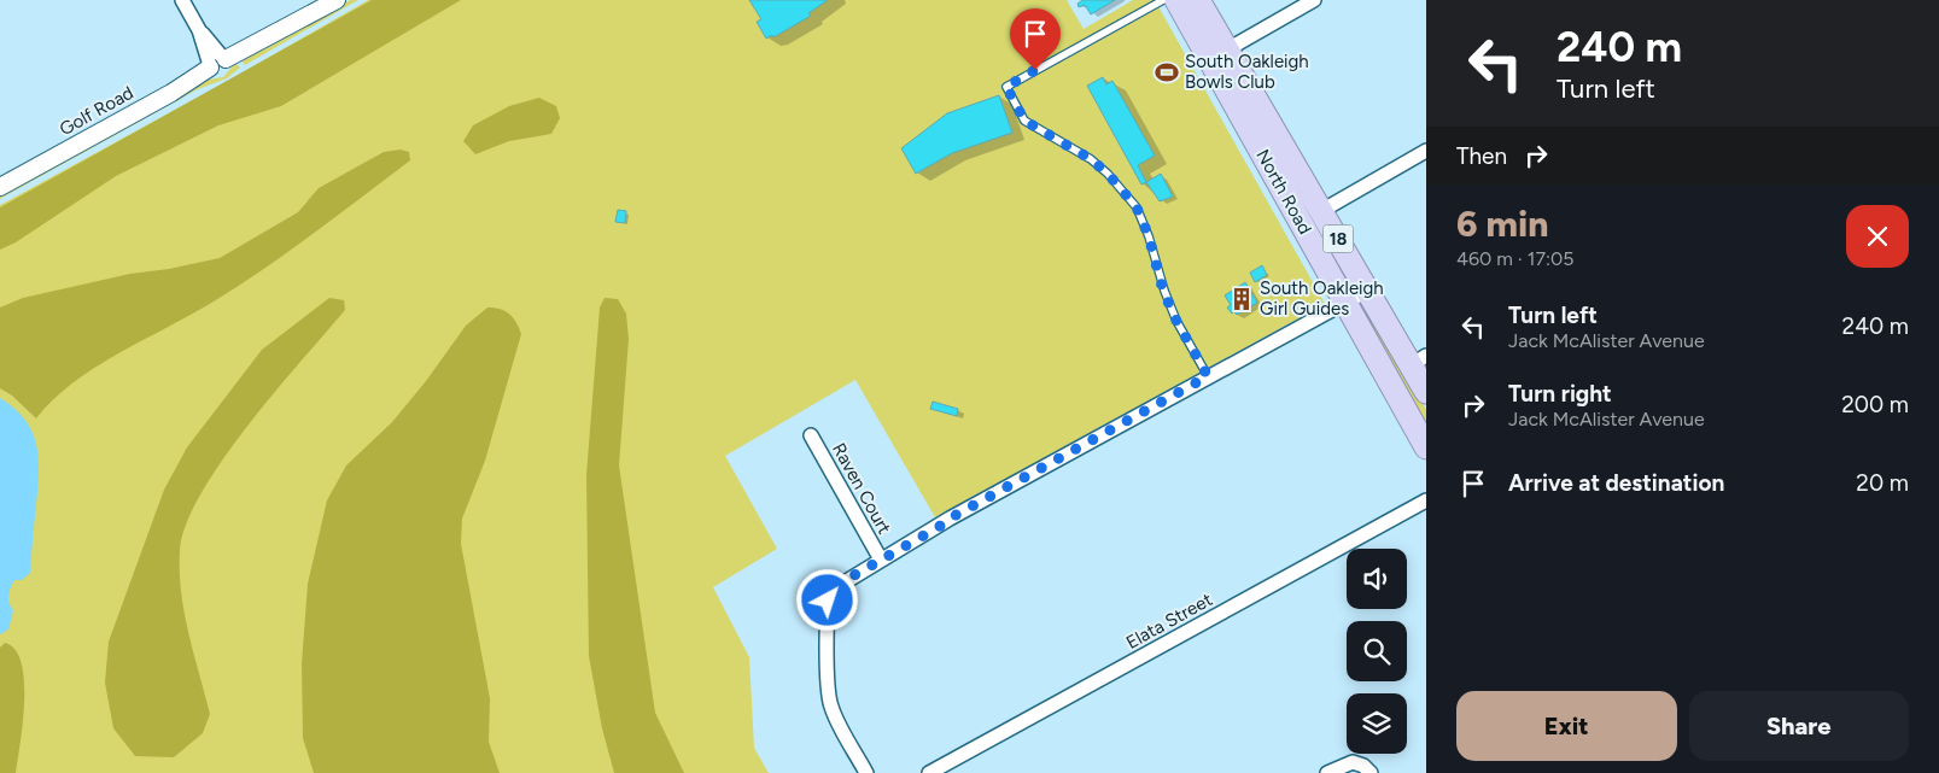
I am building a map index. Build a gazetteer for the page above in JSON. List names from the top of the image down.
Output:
{
  "streets": {
    "highway": ["North Road", "18"],
    "street": ["Golf Road", "Raven Court", "Elata Street"]
  },
  "places": {
    "sports": ["South Oakleigh Bowls Club"],
    "building": ["South Oakleigh Girl Guides"]
  },
  "page": {
    "turn": ["240 m", "Turn left"],
    "then": "Then",
    "heading": ["6 min", "460 m · 17:05"],
    "list": [
      {
        "name": "Turn left",
        "note": "Jack McAlister Avenue",
        "value": "240 m"
      },
      {
        "name": "Turn right",
        "note": "Jack McAlister Avenue",
        "value": "200 m"
      },
      {
        "name": "Arrive at destination",
        "value": "20 m"
      }
    ],
    "buttons": ["Exit", "Share"]
  }
}
